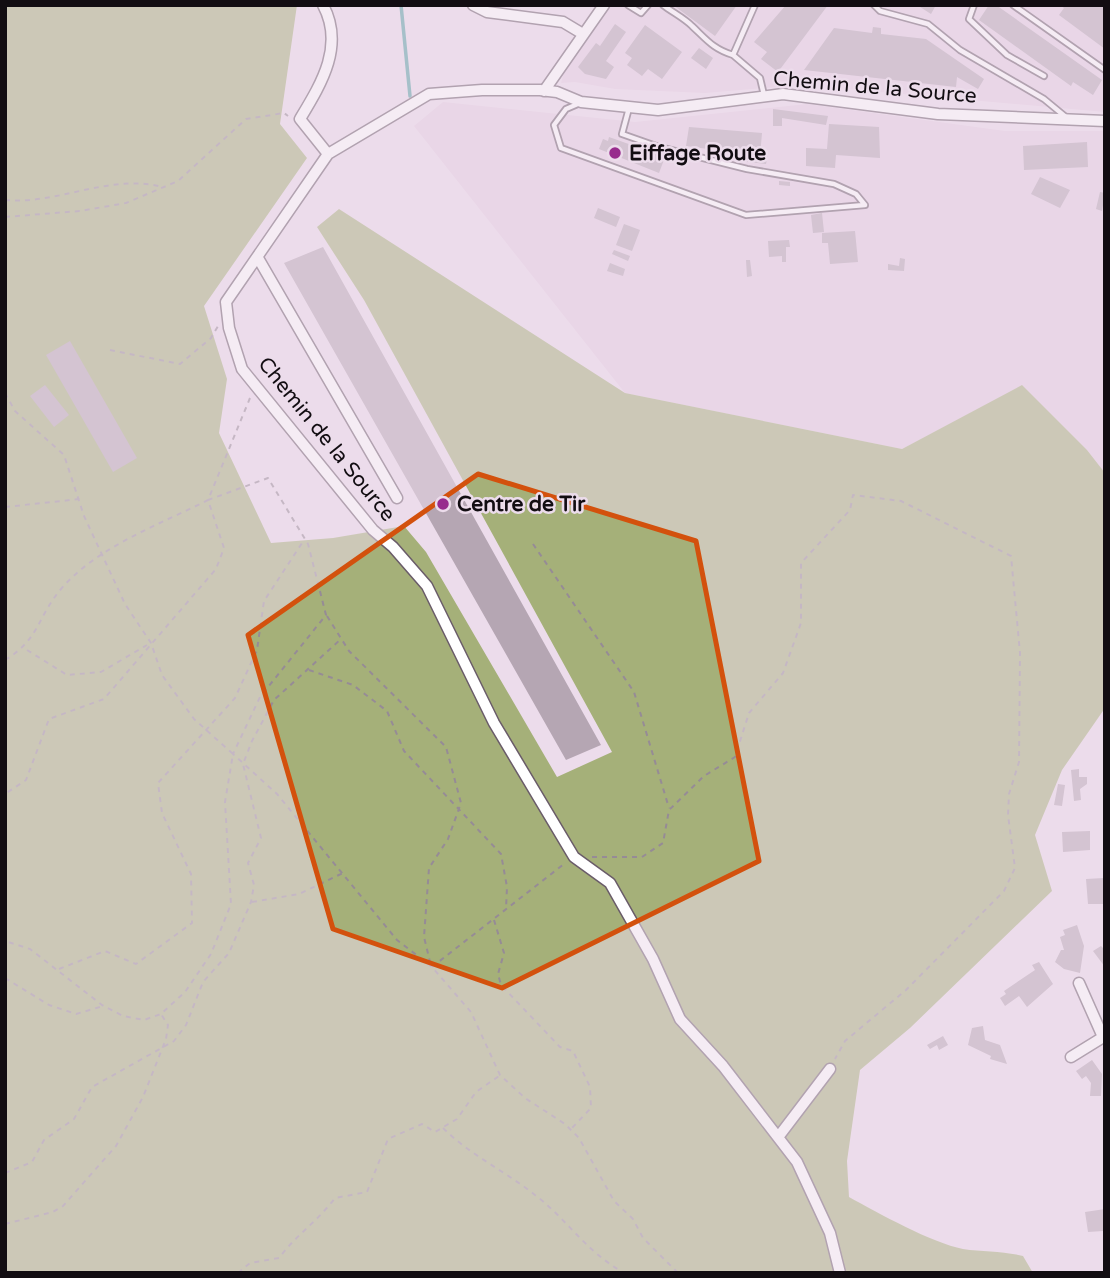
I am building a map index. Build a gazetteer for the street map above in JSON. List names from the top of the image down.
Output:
{
  "streets": {
    "street": ["Chemin de la Source"]
  },
  "places": ["Eiffage Route", "Centre de Tir"]
}
